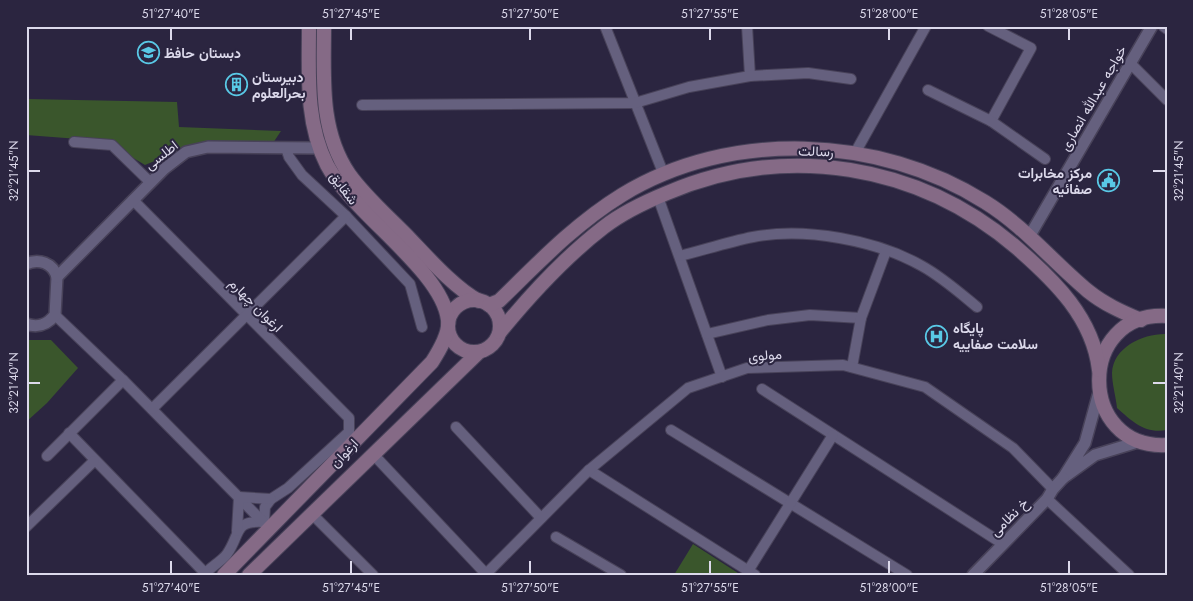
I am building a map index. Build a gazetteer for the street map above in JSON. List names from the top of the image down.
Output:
{
  "streets": {
    "main road": ["رسالت", "شقایق", "ارغوان"],
    "street": [
      "خواجه عبدالله انصاری",
      "اطلسی",
      "ارغوان چهارم",
      "مولوی",
      "خ نظامی"
    ]
  },
  "crossings": [
    ["خواجه عبدالله انصاری", "رسالت"],
    ["رسالت", "شقایق"],
    ["رسالت", "ارغوان"],
    ["اطلسی", "شقایق"],
    ["اطلسی", "ارغوان چهارم"],
    ["شقایق", "ارغوان"],
    ["مولوی", "خ نظامی"]
  ],
  "places": {
    "school or university": ["دبستان حافظ"],
    "building": ["دبیرستان بحرالعلوم"],
    "public building": ["مرکز مخابرات صفائیه"],
    "hospital": ["پایگاه سلامت صفاییه"]
  },
  "coordinates": [
    "51°27'40\"E",
    "51°27'45\"E",
    "51°27'50\"E",
    "51°27'55\"E",
    "51°28'00\"E",
    "51°28'05\"E",
    "32°21'45\"N",
    "32°21'40\"N"
  ]
}
